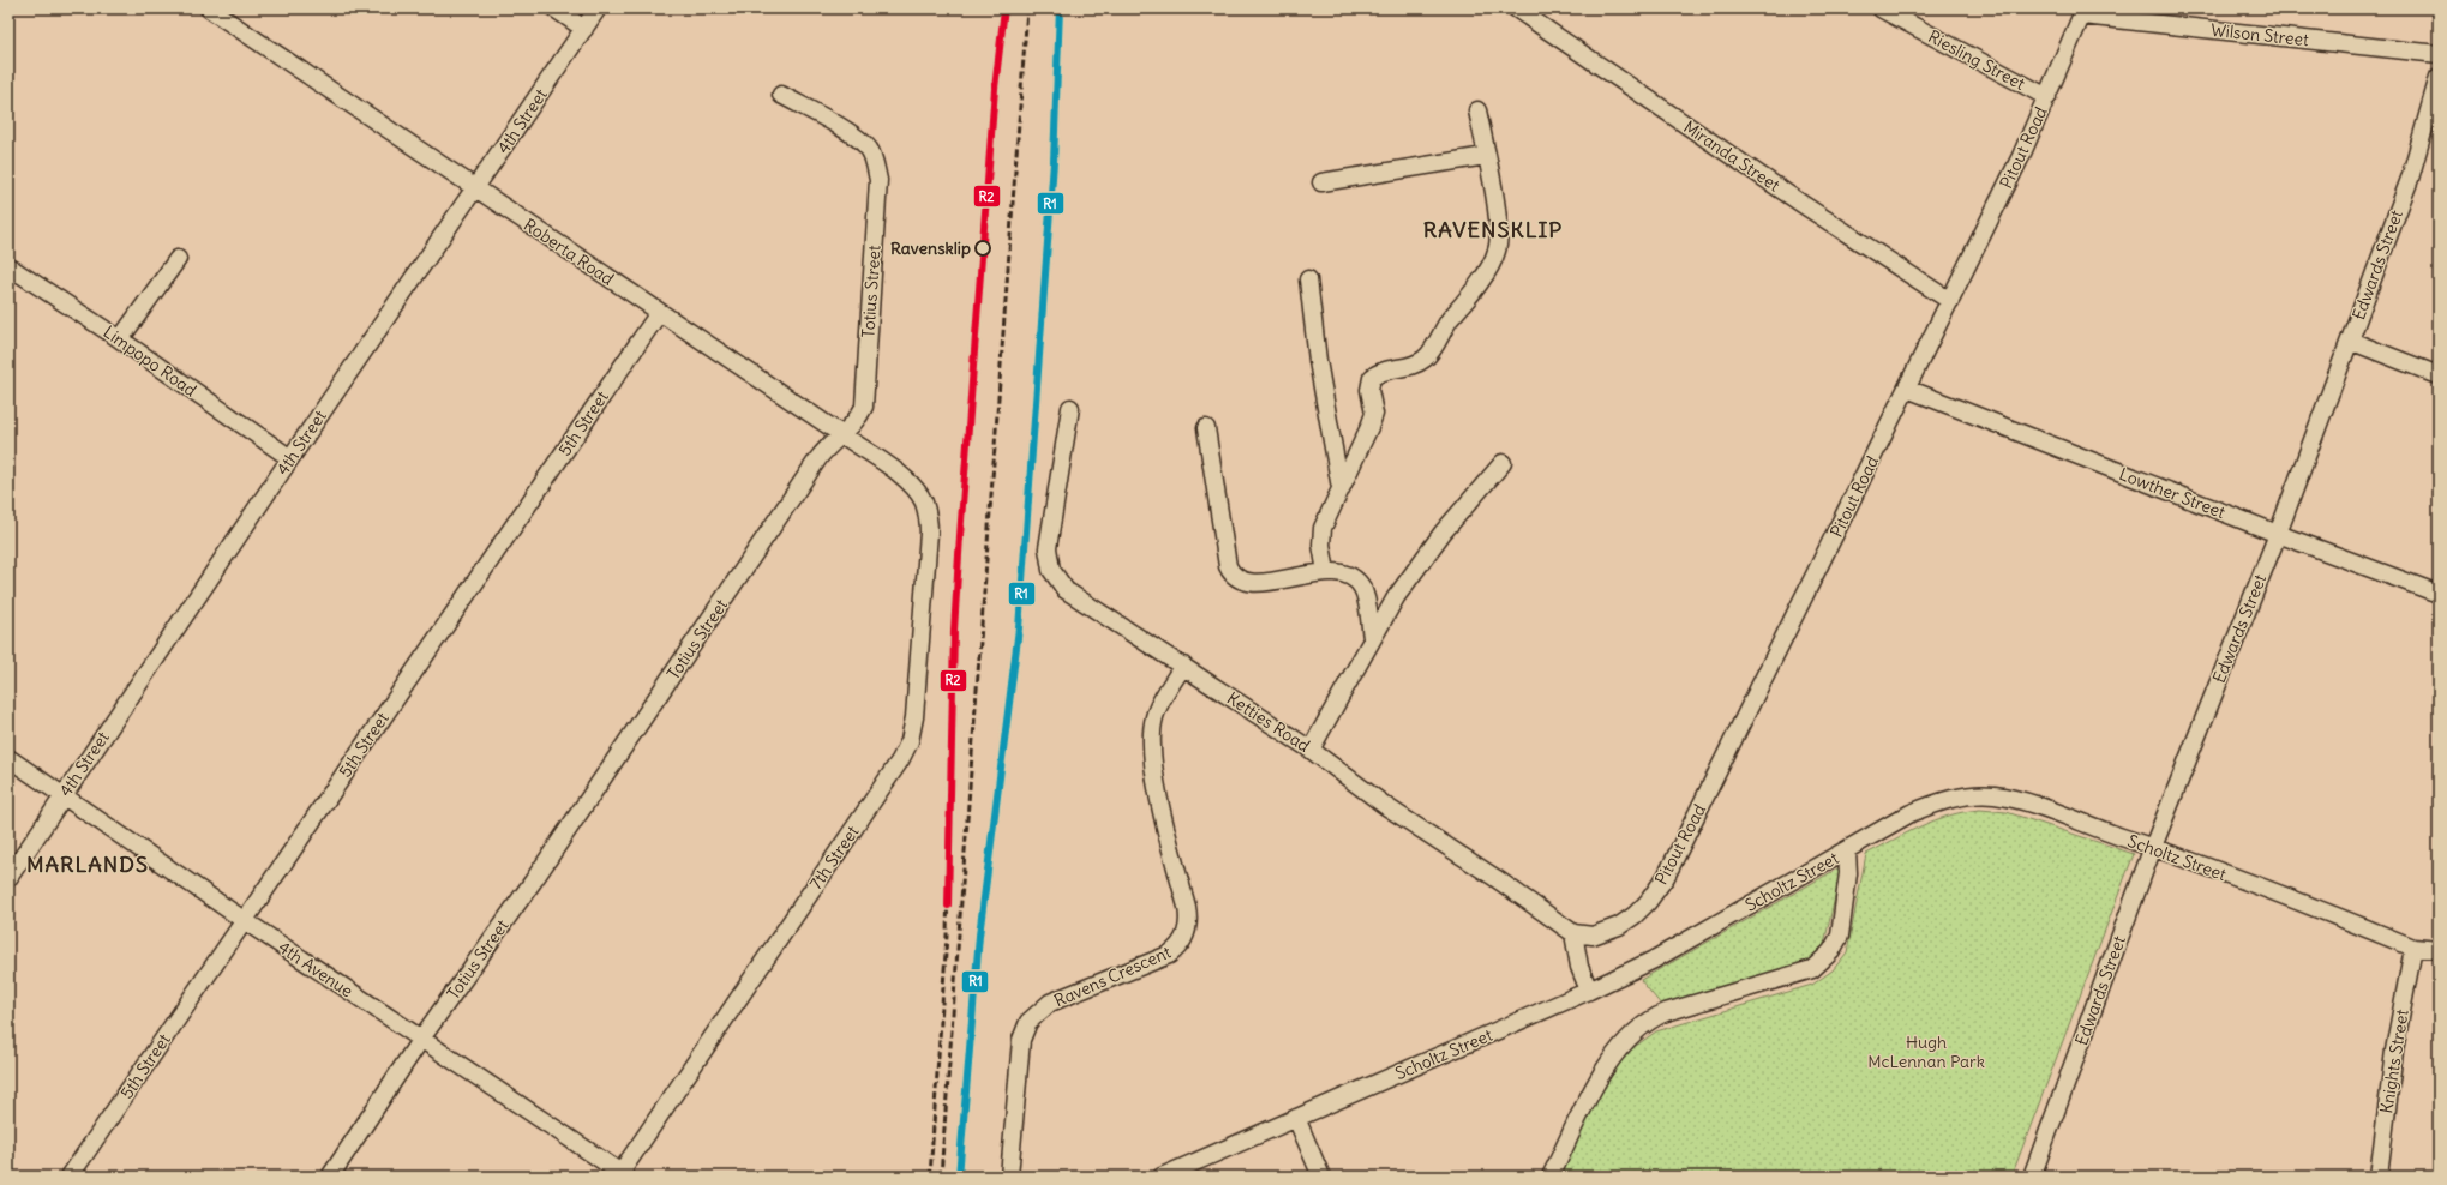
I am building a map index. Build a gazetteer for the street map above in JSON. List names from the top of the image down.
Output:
{
  "streets": {
    "street": [
      "Wilson Street",
      "Riesling Street",
      "4th Street",
      "Pitout Road",
      "Miranda Street",
      "Roberta Road",
      "Edwards Street",
      "Totius Street",
      "Limpopo Road",
      "5th Street",
      "Lowther Street",
      "Ketties Road",
      "7th Street",
      "Scholtz Street",
      "4th Avenue",
      "Ravens Crescent",
      "Knights Street"
    ]
  },
  "crossings": [
    ["Wilson Street", "Pitout Road"],
    ["Riesling Street", "Pitout Road"],
    ["4th Street", "Roberta Road"],
    ["4th Street", "Limpopo Road"],
    ["4th Street", "4th Avenue"],
    ["Pitout Road", "Miranda Street"],
    ["Pitout Road", "Lowther Street"],
    ["Pitout Road", "Ketties Road"],
    ["Roberta Road", "Totius Street"],
    ["Roberta Road", "5th Street"],
    ["Roberta Road", "7th Street"],
    ["Edwards Street", "Lowther Street"],
    ["Edwards Street", "Scholtz Street"],
    ["Totius Street", "4th Avenue"],
    ["5th Street", "4th Avenue"],
    ["Ketties Road", "Ravens Crescent"],
    ["7th Street", "4th Avenue"],
    ["Scholtz Street", "Knights Street"]
  ],
  "districts": ["RAVENSKLIP", "MARLANDS"],
  "parks": ["Hugh McLennan Park"],
  "places": ["Ravensklip"],
  "lines": ["transit line R1", "transit line R2"]
}
